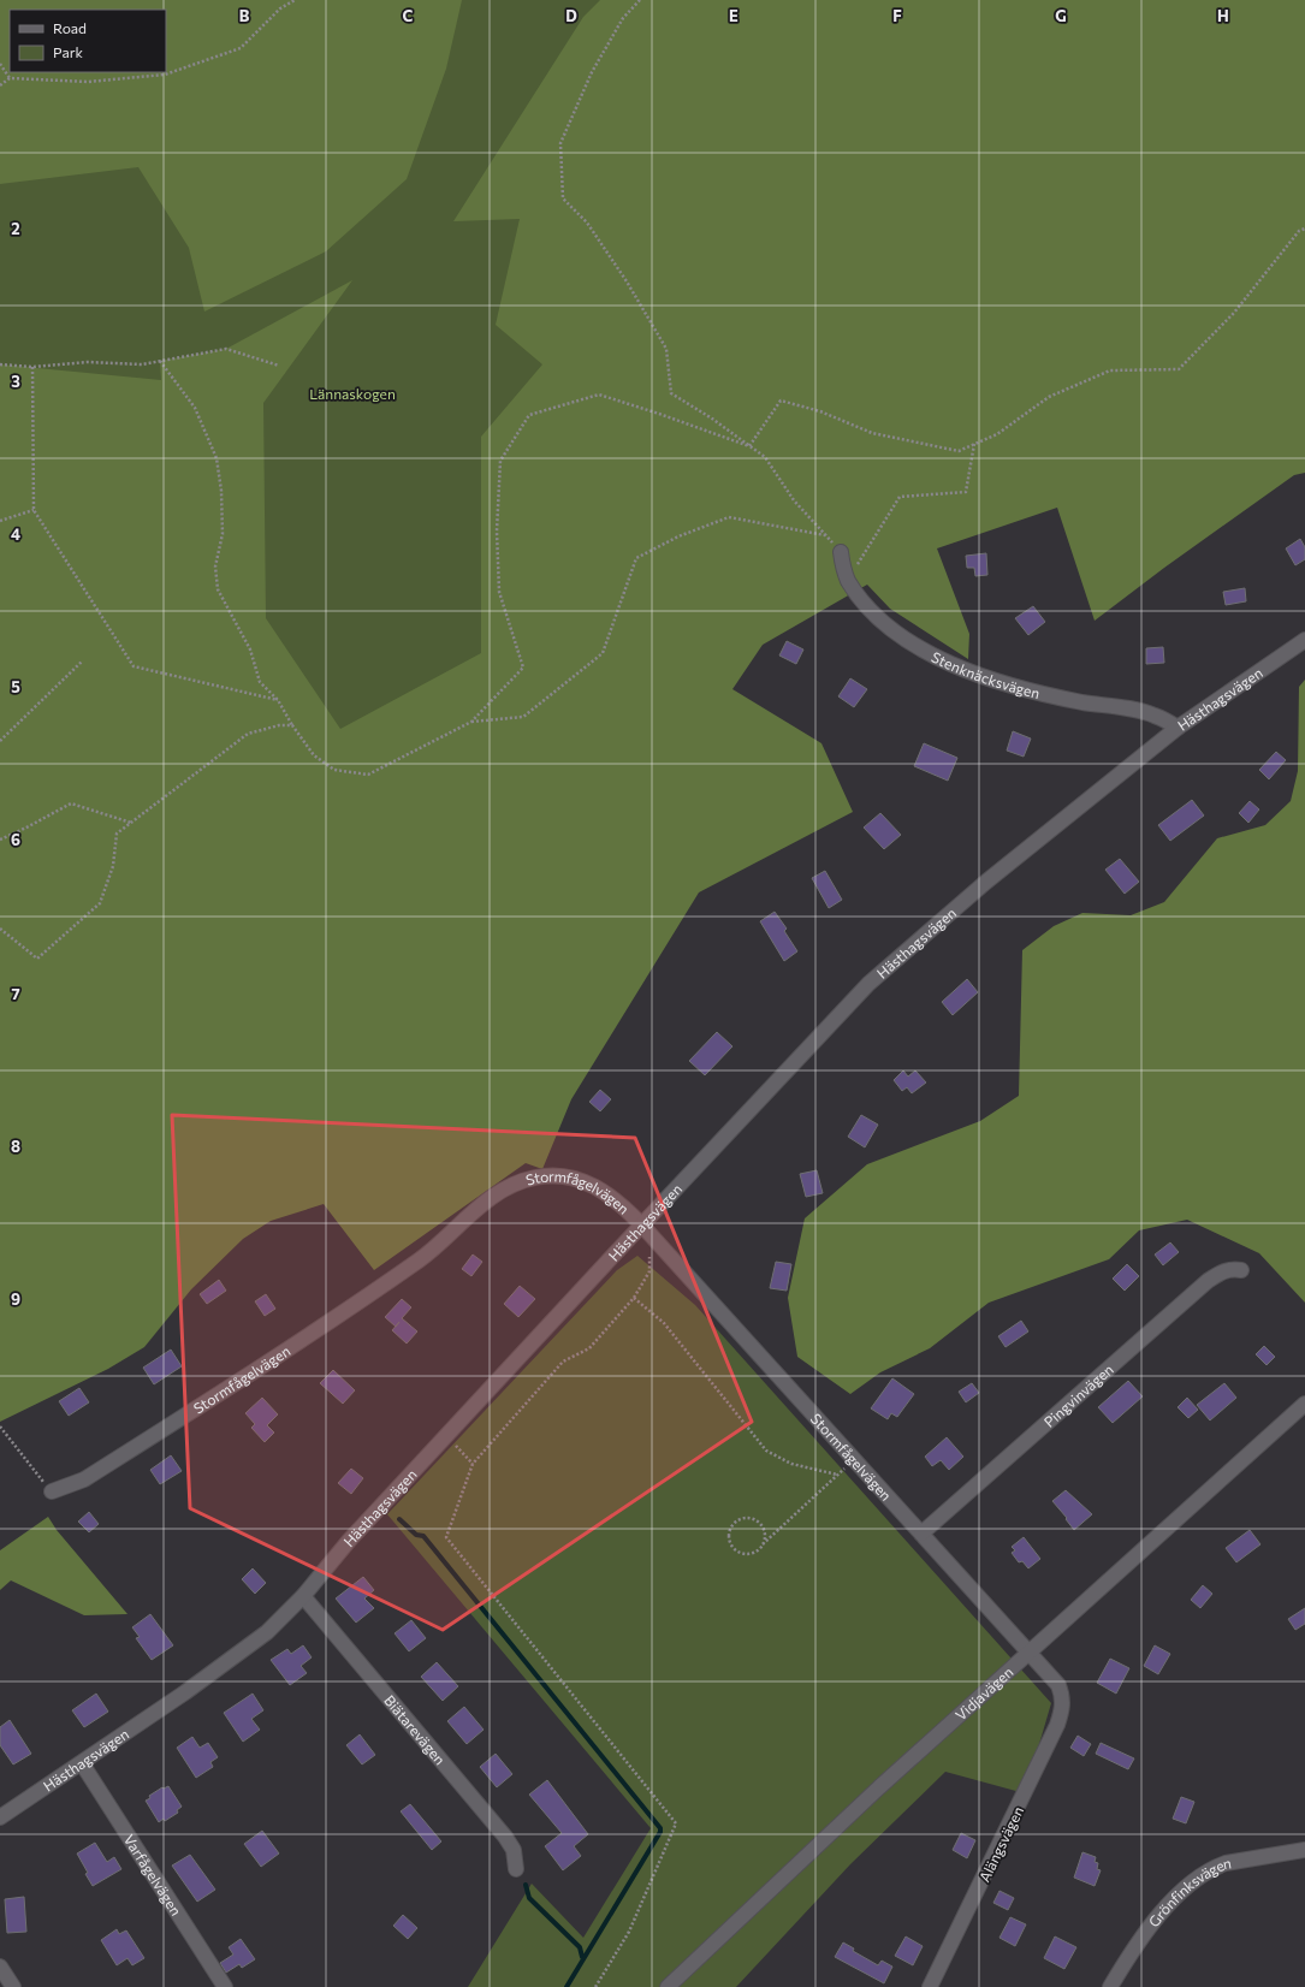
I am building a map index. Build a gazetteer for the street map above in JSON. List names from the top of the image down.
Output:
{
  "streets": {
    "street": [
      "Stenknäcksvägen",
      "Hästhagsvägen",
      "Stormfågelvägen",
      "Pingvinvägen",
      "Vidjavägen",
      "Biätarevägen",
      "Alängsvägen",
      "Varfågelvägen",
      "Grönfinksvägen"
    ]
  },
  "crossings": [
    ["Stenknäcksvägen", "Hästhagsvägen"],
    ["Hästhagsvägen", "Stormfågelvägen"],
    ["Hästhagsvägen", "Biätarevägen"],
    ["Hästhagsvägen", "Varfågelvägen"],
    ["Stormfågelvägen", "Pingvinvägen"],
    ["Stormfågelvägen", "Vidjavägen"],
    ["Stormfågelvägen", "Alängsvägen"]
  ],
  "parks": ["Lännaskogen"],
  "legend": ["Road", "Park"],
  "grid": {
    "columns": [
      "B",
      "C",
      "D",
      "E",
      "F",
      "G",
      "H"
    ],
    "rows": [
      "2",
      "3",
      "4",
      "5",
      "6",
      "7",
      "8",
      "9"
    ]
  }
}
